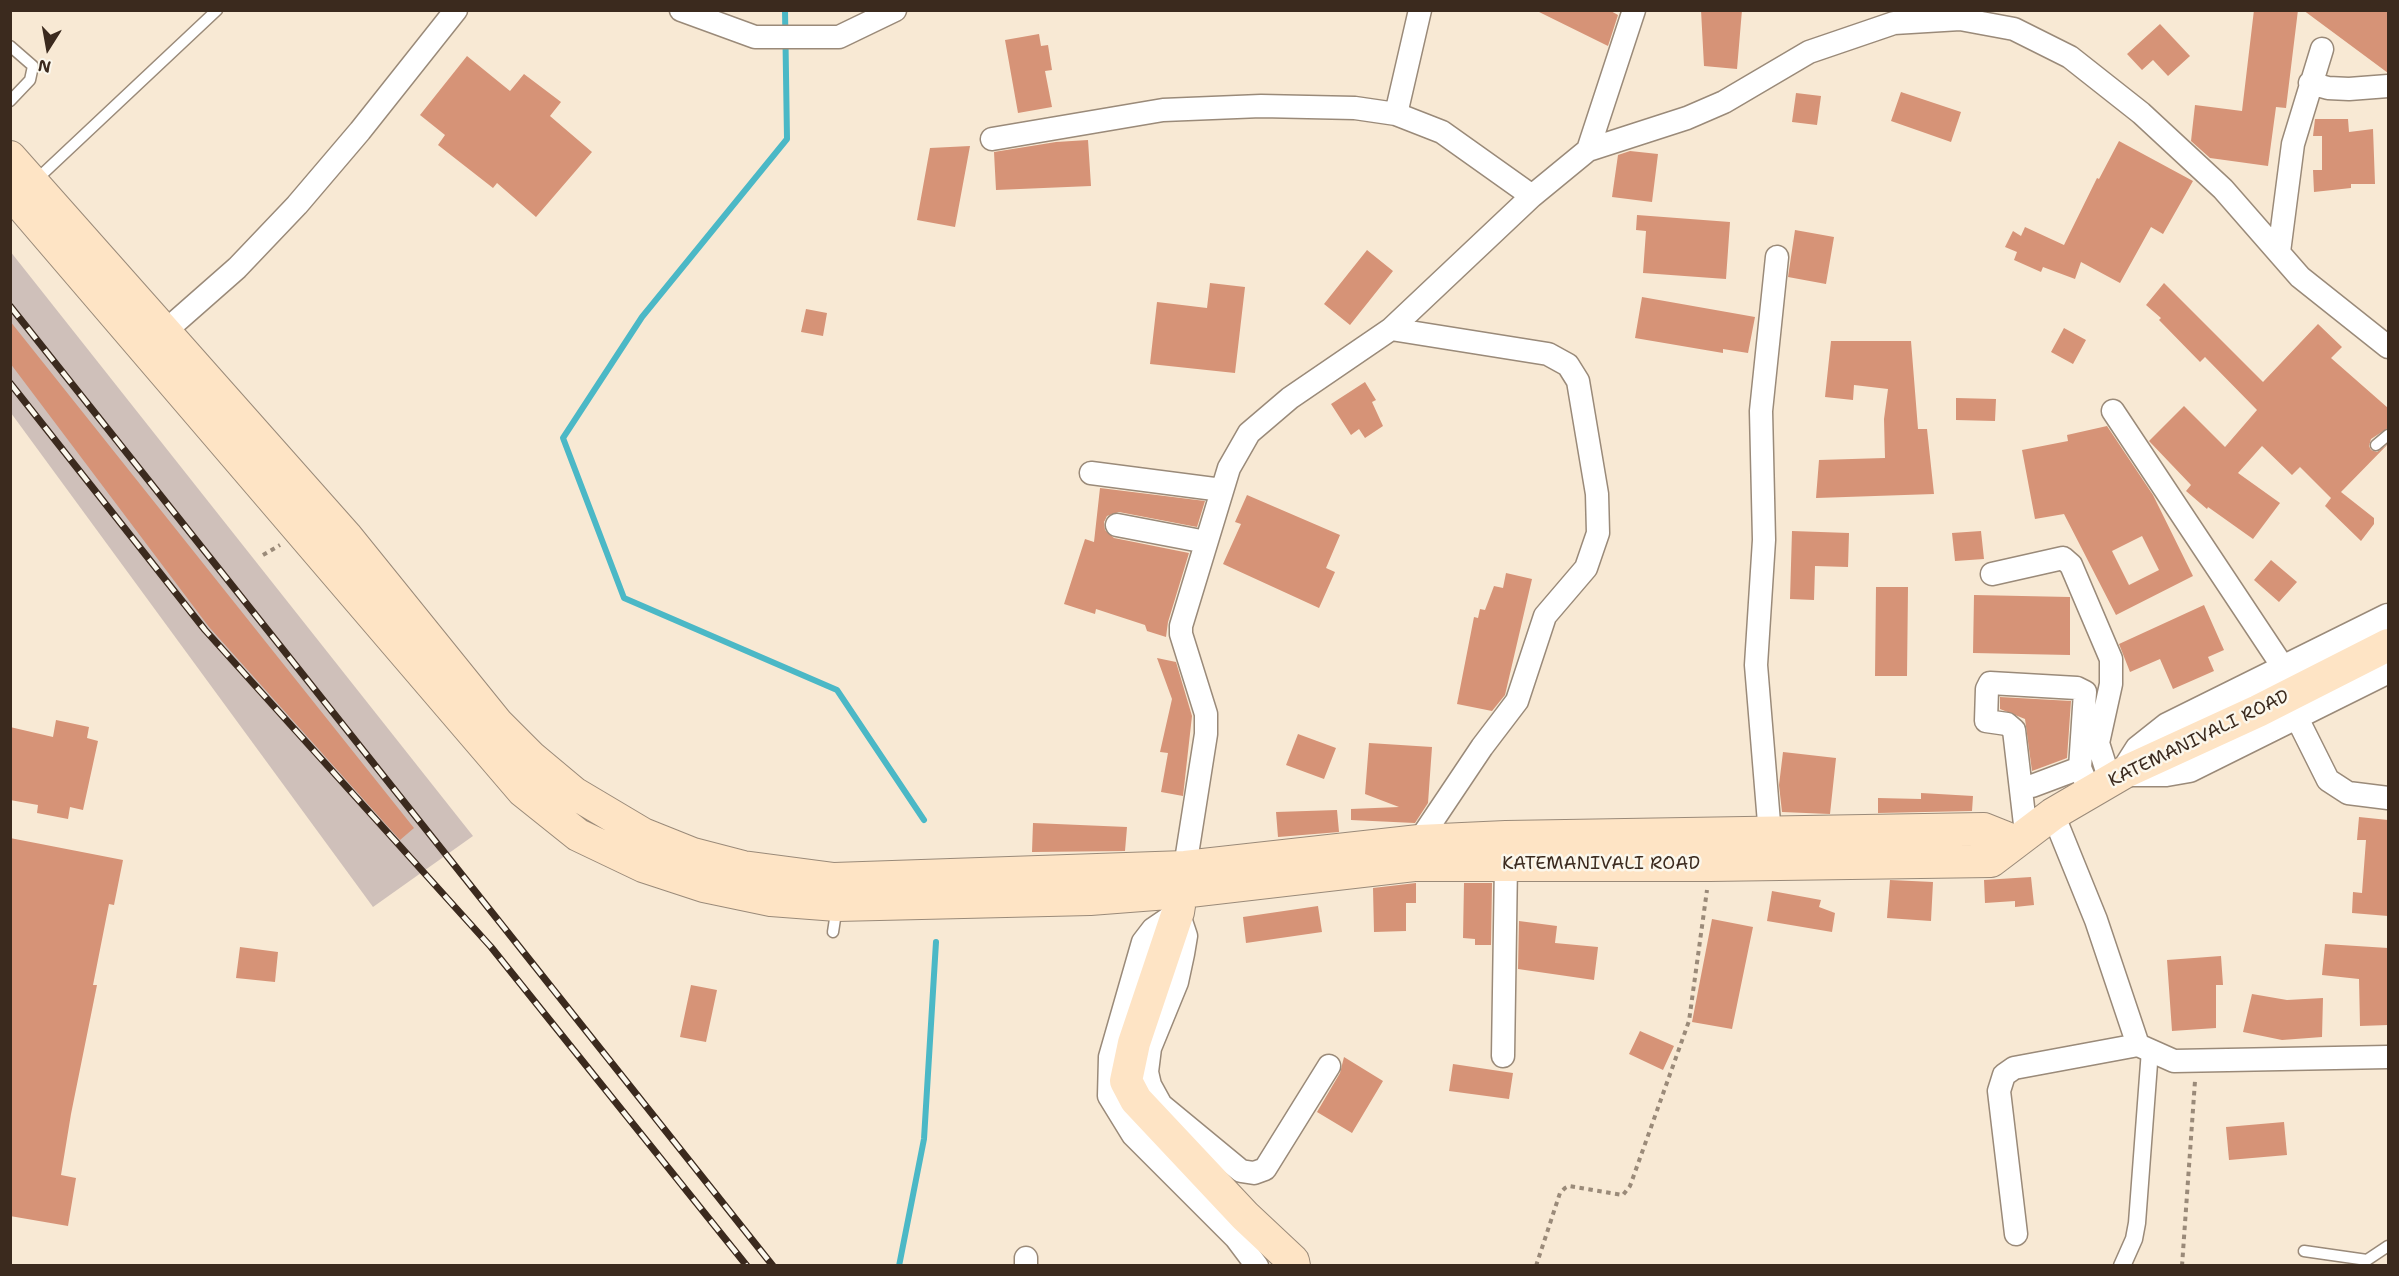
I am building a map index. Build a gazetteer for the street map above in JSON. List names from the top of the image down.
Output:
{
  "streets": {
    "main road": ["KATEMANIVALI ROAD"]
  },
  "north": "bottom"
}
